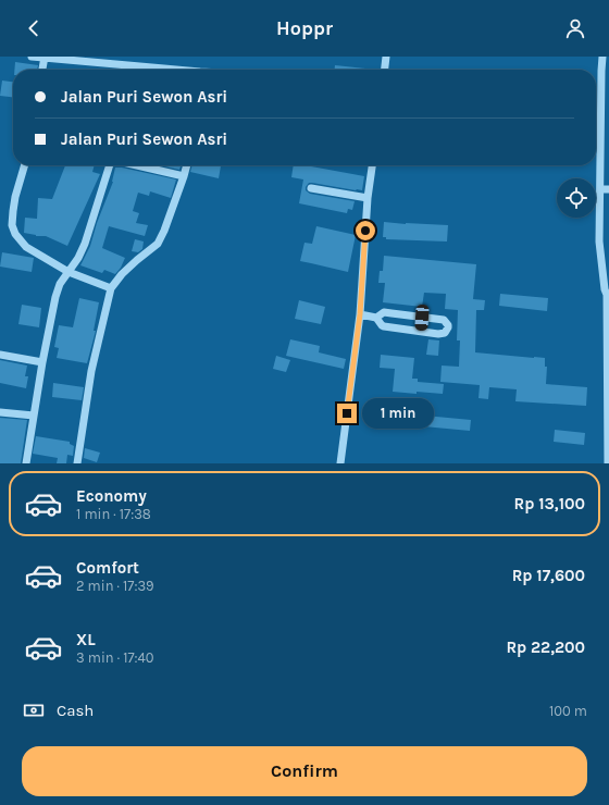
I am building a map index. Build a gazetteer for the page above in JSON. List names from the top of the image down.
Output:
{
  "page": {
    "header": "Hoppr",
    "banner": ["Jalan Puri Sewon Asri", "Jalan Puri Sewon Asri"],
    "bubble": "1 min",
    "list": [
      {
        "name": "Economy",
        "note": "1 min · 17:38",
        "value": "Rp 13,100"
      },
      {
        "name": "Comfort",
        "note": "2 min · 17:39",
        "value": "Rp 17,600"
      },
      {
        "name": "XL",
        "note": "3 min · 17:40",
        "value": "Rp 22,200"
      }
    ],
    "pay": ["Cash", "100 m"],
    "buttons": "Confirm"
  }
}
